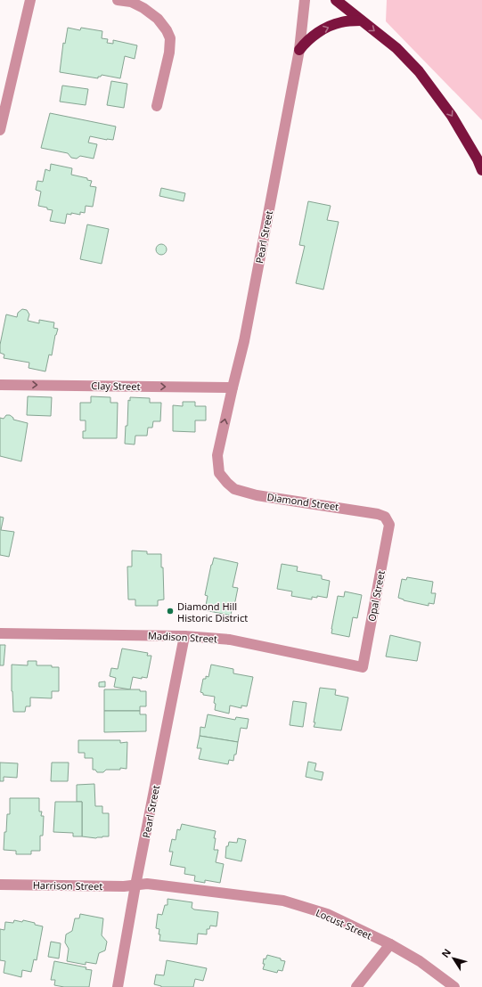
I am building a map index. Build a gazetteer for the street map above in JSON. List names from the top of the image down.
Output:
{
  "streets": {
    "street": [
      "Pearl Street",
      "Clay Street",
      "Diamond Street",
      "Opal Street",
      "Madison Street",
      "Harrison Street",
      "Locust Street"
    ]
  },
  "crossings": [
    ["Pearl Street", "Clay Street"],
    ["Pearl Street", "Diamond Street"],
    ["Pearl Street", "Madison Street"],
    ["Pearl Street", "Harrison Street"],
    ["Pearl Street", "Locust Street"],
    ["Diamond Street", "Opal Street"],
    ["Opal Street", "Madison Street"],
    ["Harrison Street", "Locust Street"]
  ],
  "one_way": ["Clay Street"],
  "places": ["Diamond Hill Historic District"],
  "north": "top left"
}
